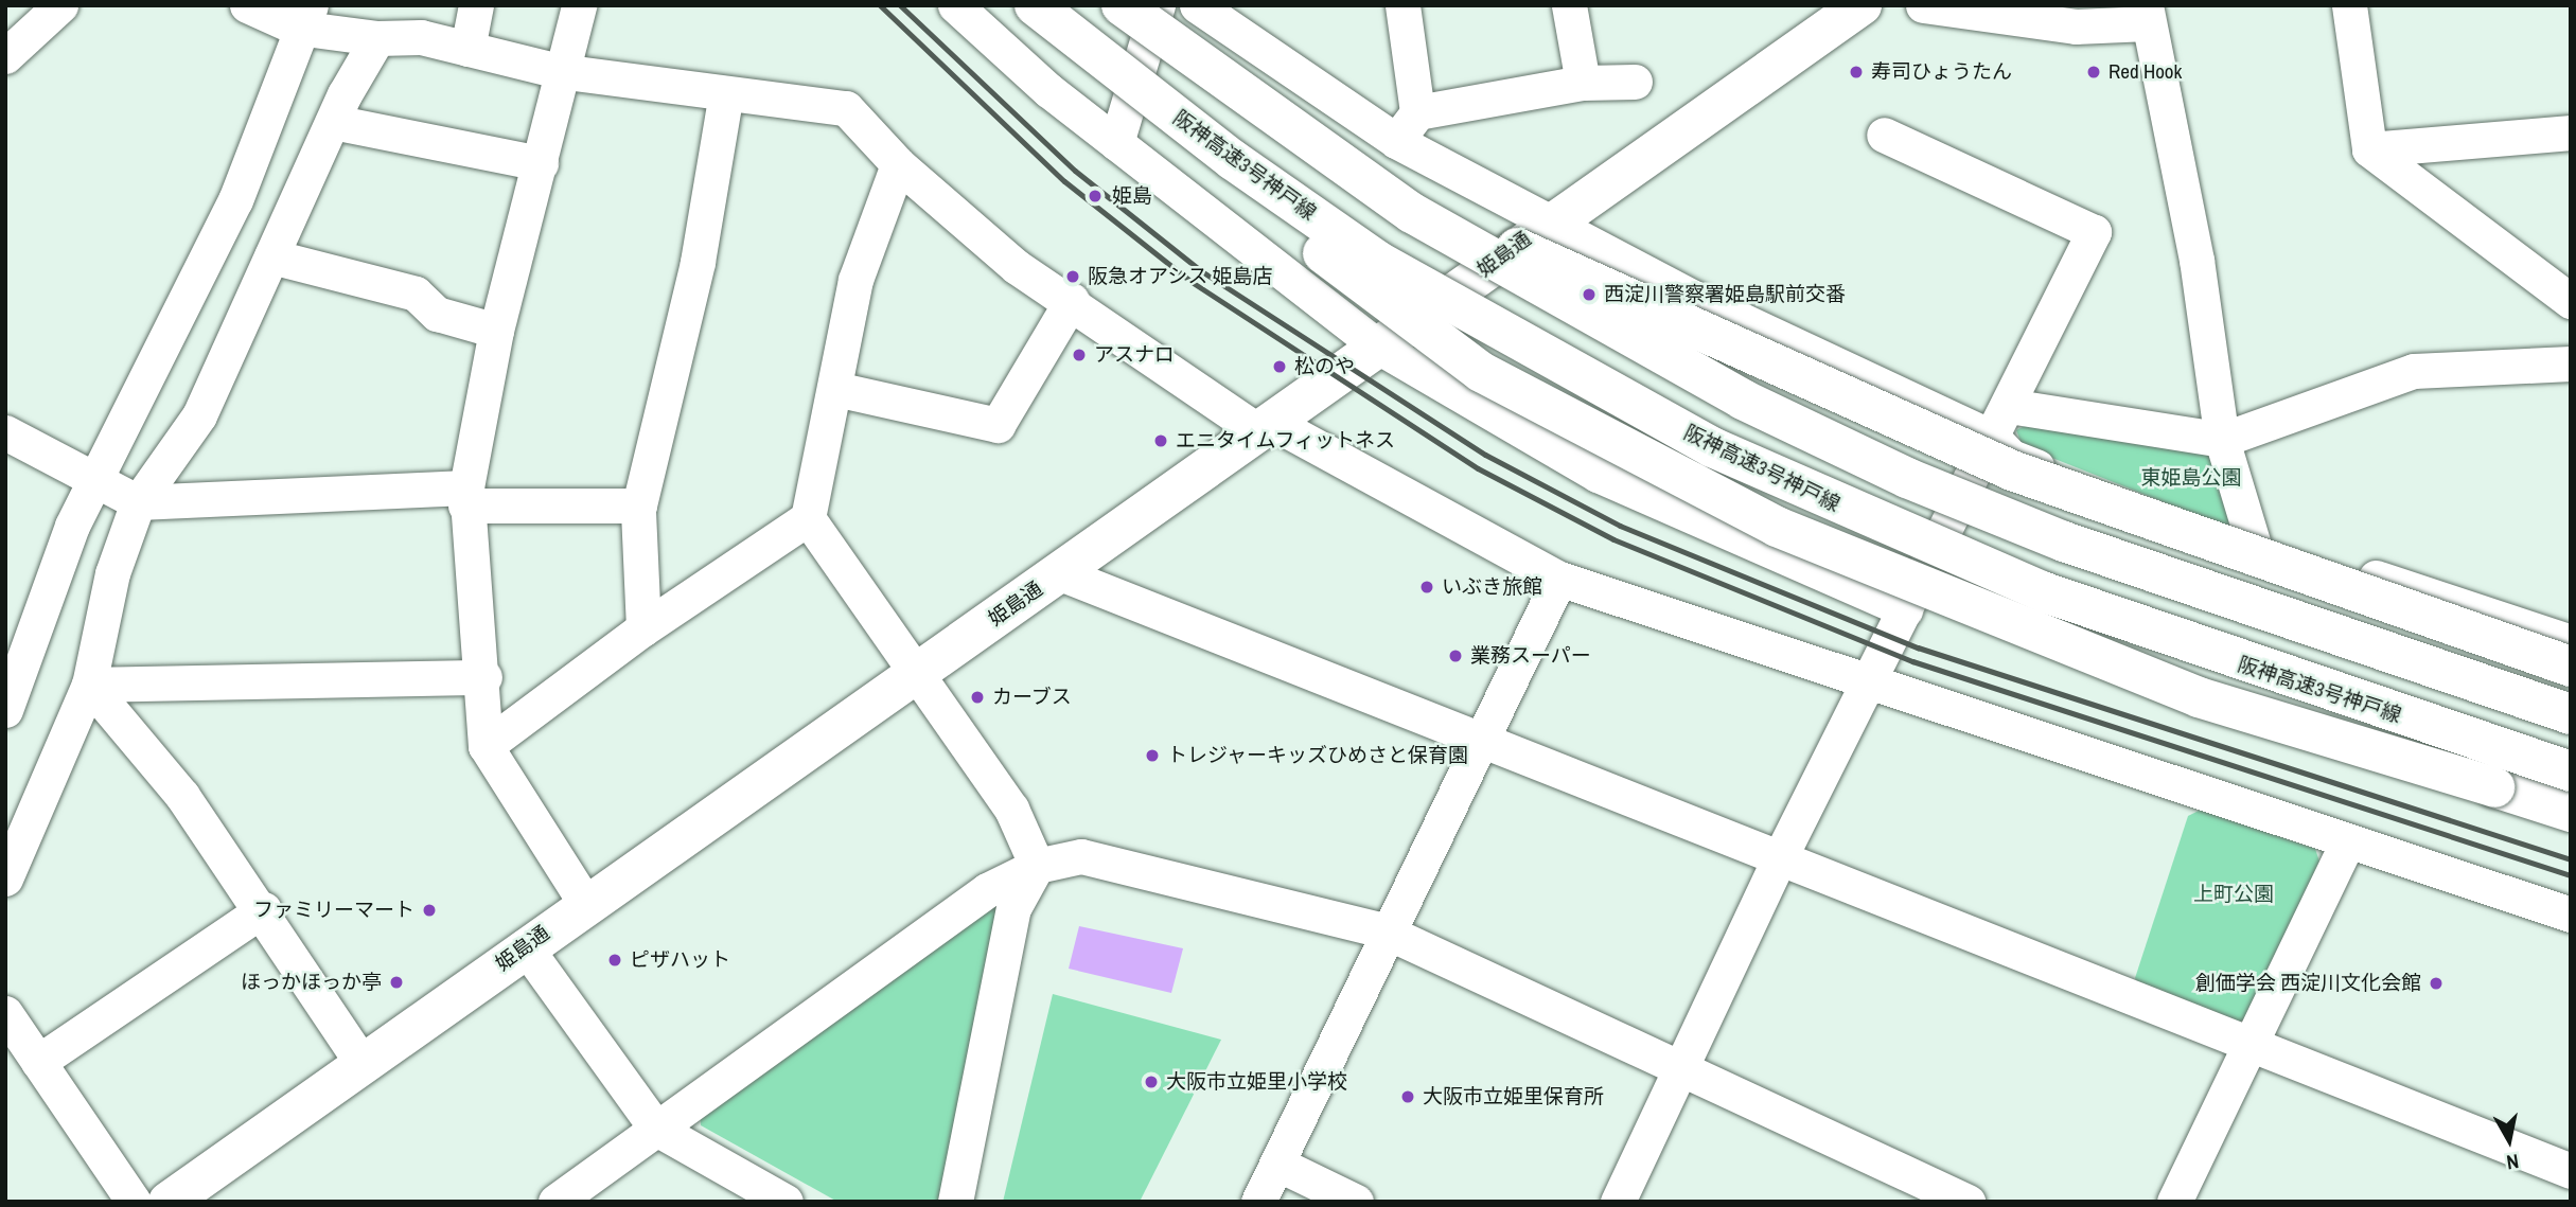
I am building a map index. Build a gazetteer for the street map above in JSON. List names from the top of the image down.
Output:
{
  "streets": {
    "main road": ["阪神高速3号神戸線", "姫島通"]
  },
  "parks": ["東姫島公園", "上町公園"],
  "places": [
    "寿司ひょうたん",
    "Red Hook",
    "姫島",
    "阪急オアシス 姫島店",
    "西淀川警察署姫島駅前交番",
    "アスナロ",
    "松のや",
    "エニタイムフィットネス",
    "いぶき旅館",
    "業務スーパー",
    "カーブス",
    "トレジャーキッズひめさと保育園",
    "ファミリーマート",
    "ピザハット",
    "ほっかほっか亭",
    "創価学会 西淀川文化会館",
    "大阪市立姫里小学校",
    "大阪市立姫里保育所"
  ],
  "north": "bottom"
}
